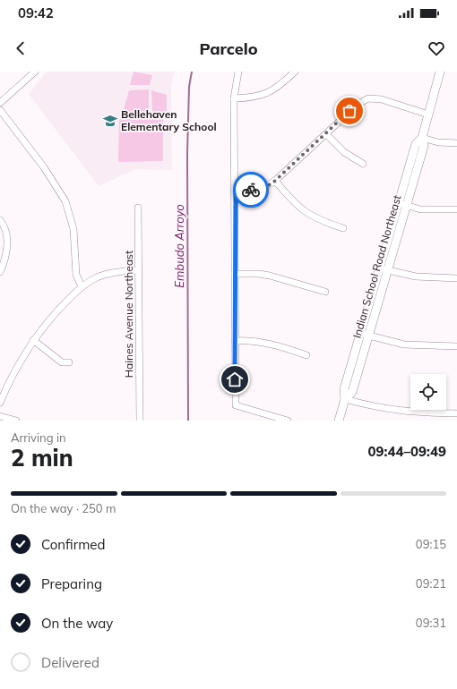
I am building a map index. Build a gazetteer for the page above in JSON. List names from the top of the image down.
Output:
{
  "streets": {
    "street": ["Indian School Road Northeast", "Haines Avenue Northeast"]
  },
  "water": ["Embudo Arroyo"],
  "places": {
    "school or university": ["Bellehaven Elementary School"]
  },
  "page": {
    "status": "09:42",
    "header": "Parcelo",
    "heading": ["2 min", "Arriving in", "09:44–09:49"],
    "bar": "On the way · 250 m",
    "list": [
      ["Confirmed", "09:15"],
      ["Preparing", "09:21"],
      ["On the way", "09:31"],
      "Delivered"
    ]
  }
}
